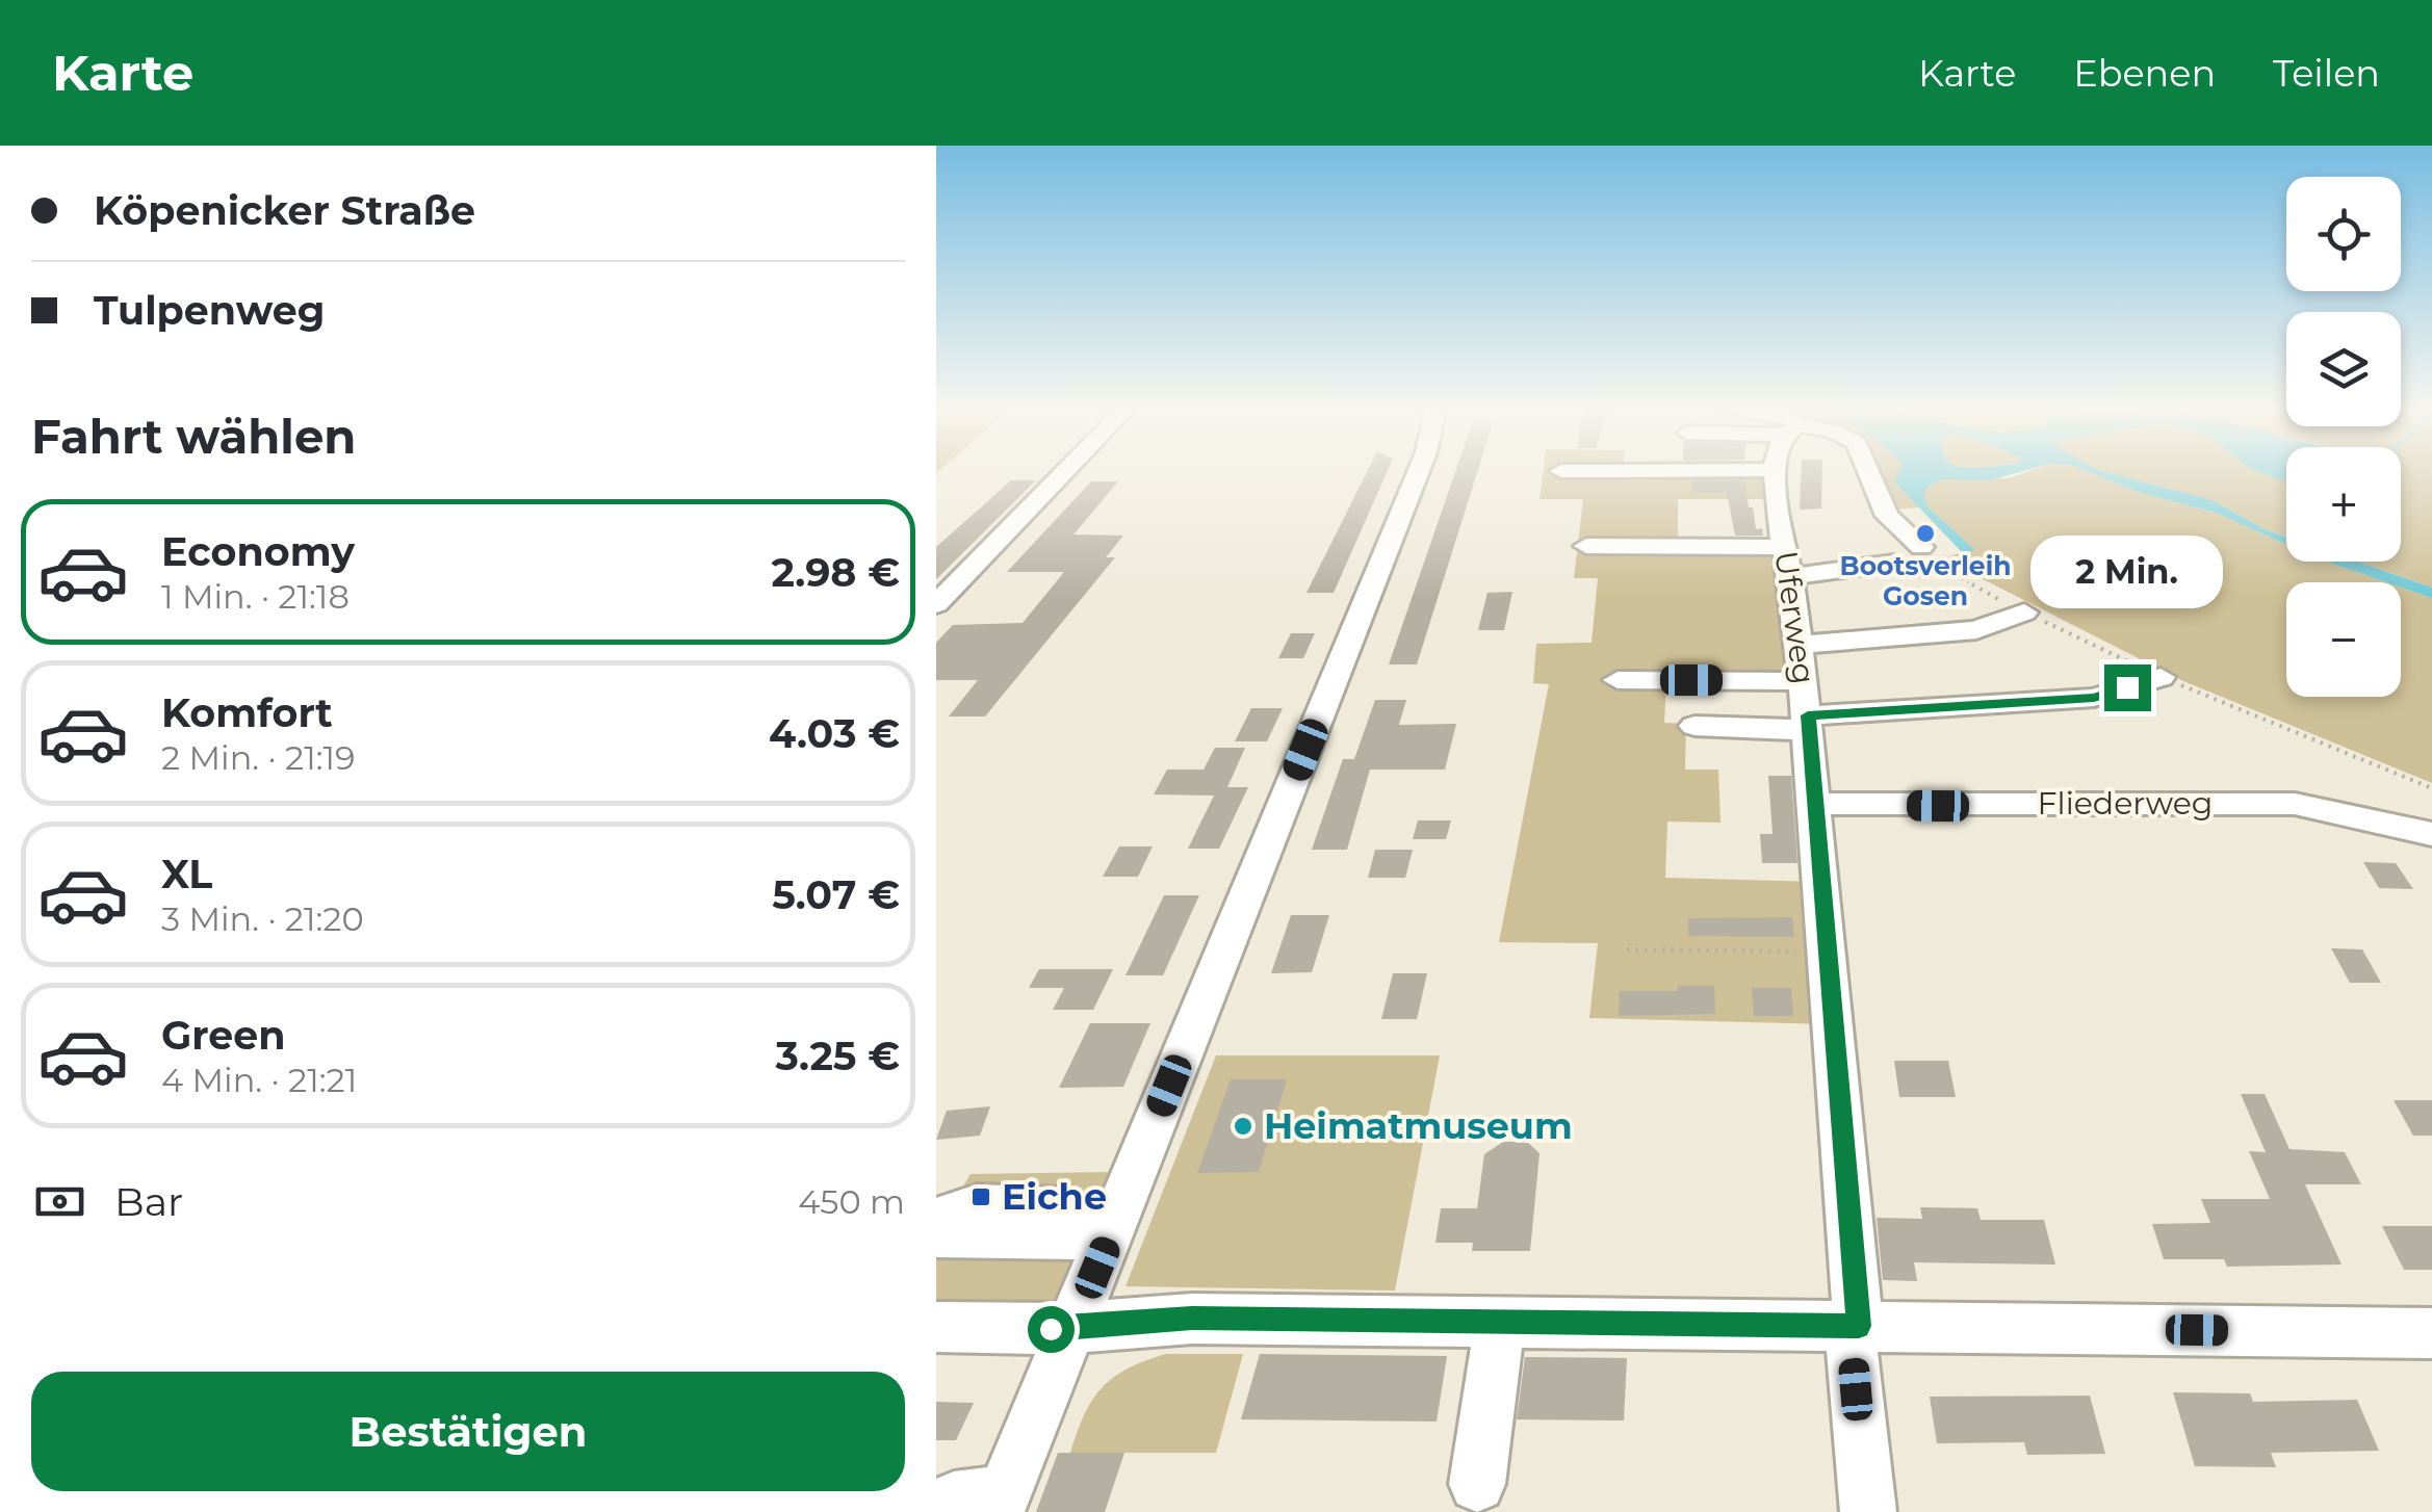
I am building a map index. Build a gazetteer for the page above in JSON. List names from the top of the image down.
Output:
{
  "streets": {
    "street": ["Uferweg", "Fliederweg"]
  },
  "crossings": [
    ["Uferweg", "Fliederweg"]
  ],
  "places": {
    "other": ["Bootsverleih Gosen", "Heimatmuseum"],
    "transit": ["Eiche"]
  },
  "page": {
    "header": "Karte",
    "nav": ["Karte", "Ebenen", "Teilen"],
    "banner": ["Köpenicker Straße", "Tulpenweg"],
    "map_buttons": ["+", "−"],
    "heading": "Fahrt wählen",
    "list": [
      {
        "name": "Economy",
        "note": "1 Min. · 21:18",
        "value": "2.98 €"
      },
      {
        "name": "Komfort",
        "note": "2 Min. · 21:19",
        "value": "4.03 €"
      },
      {
        "name": "XL",
        "note": "3 Min. · 21:20",
        "value": "5.07 €"
      },
      {
        "name": "Green",
        "note": "4 Min. · 21:21",
        "value": "3.25 €"
      }
    ],
    "bubble": "2 Min.",
    "pay": ["Bar", "450 m"],
    "buttons": "Bestätigen"
  }
}
